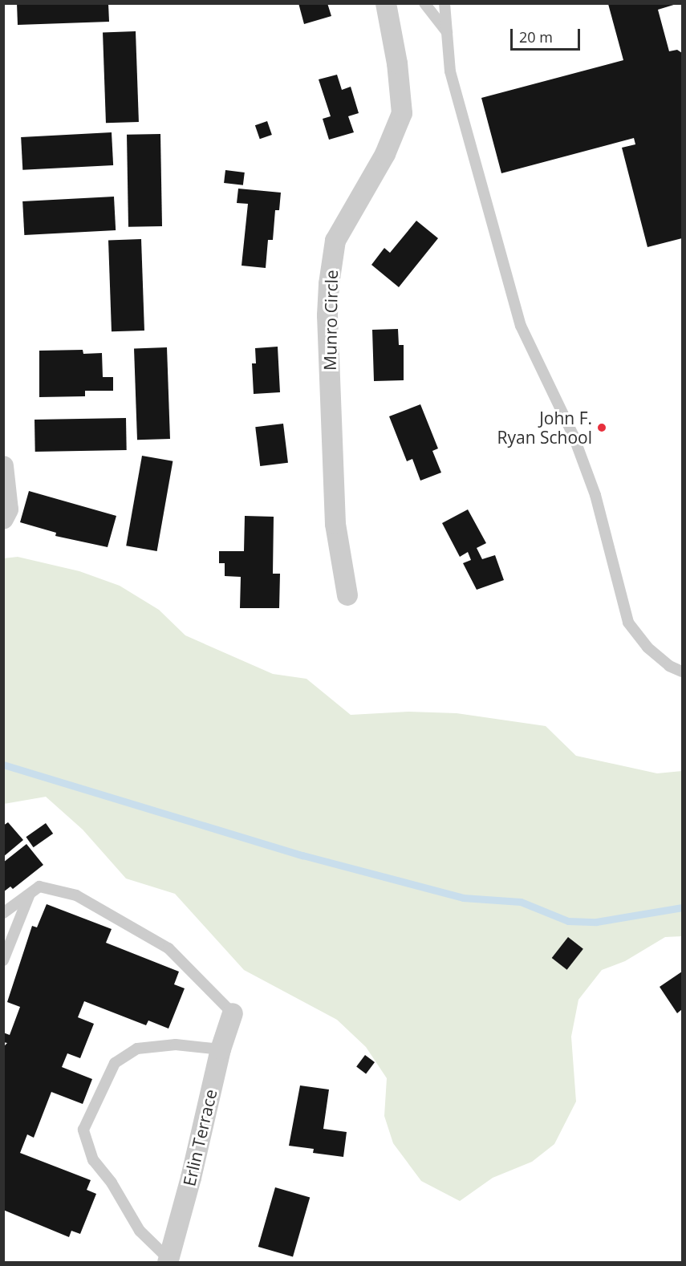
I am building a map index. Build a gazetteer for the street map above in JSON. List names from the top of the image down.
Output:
{
  "streets": {
    "street": ["Munro Circle", "Erlin Terrace"]
  },
  "places": ["John F. Ryan School"],
  "scale_bar": "20 m"
}
